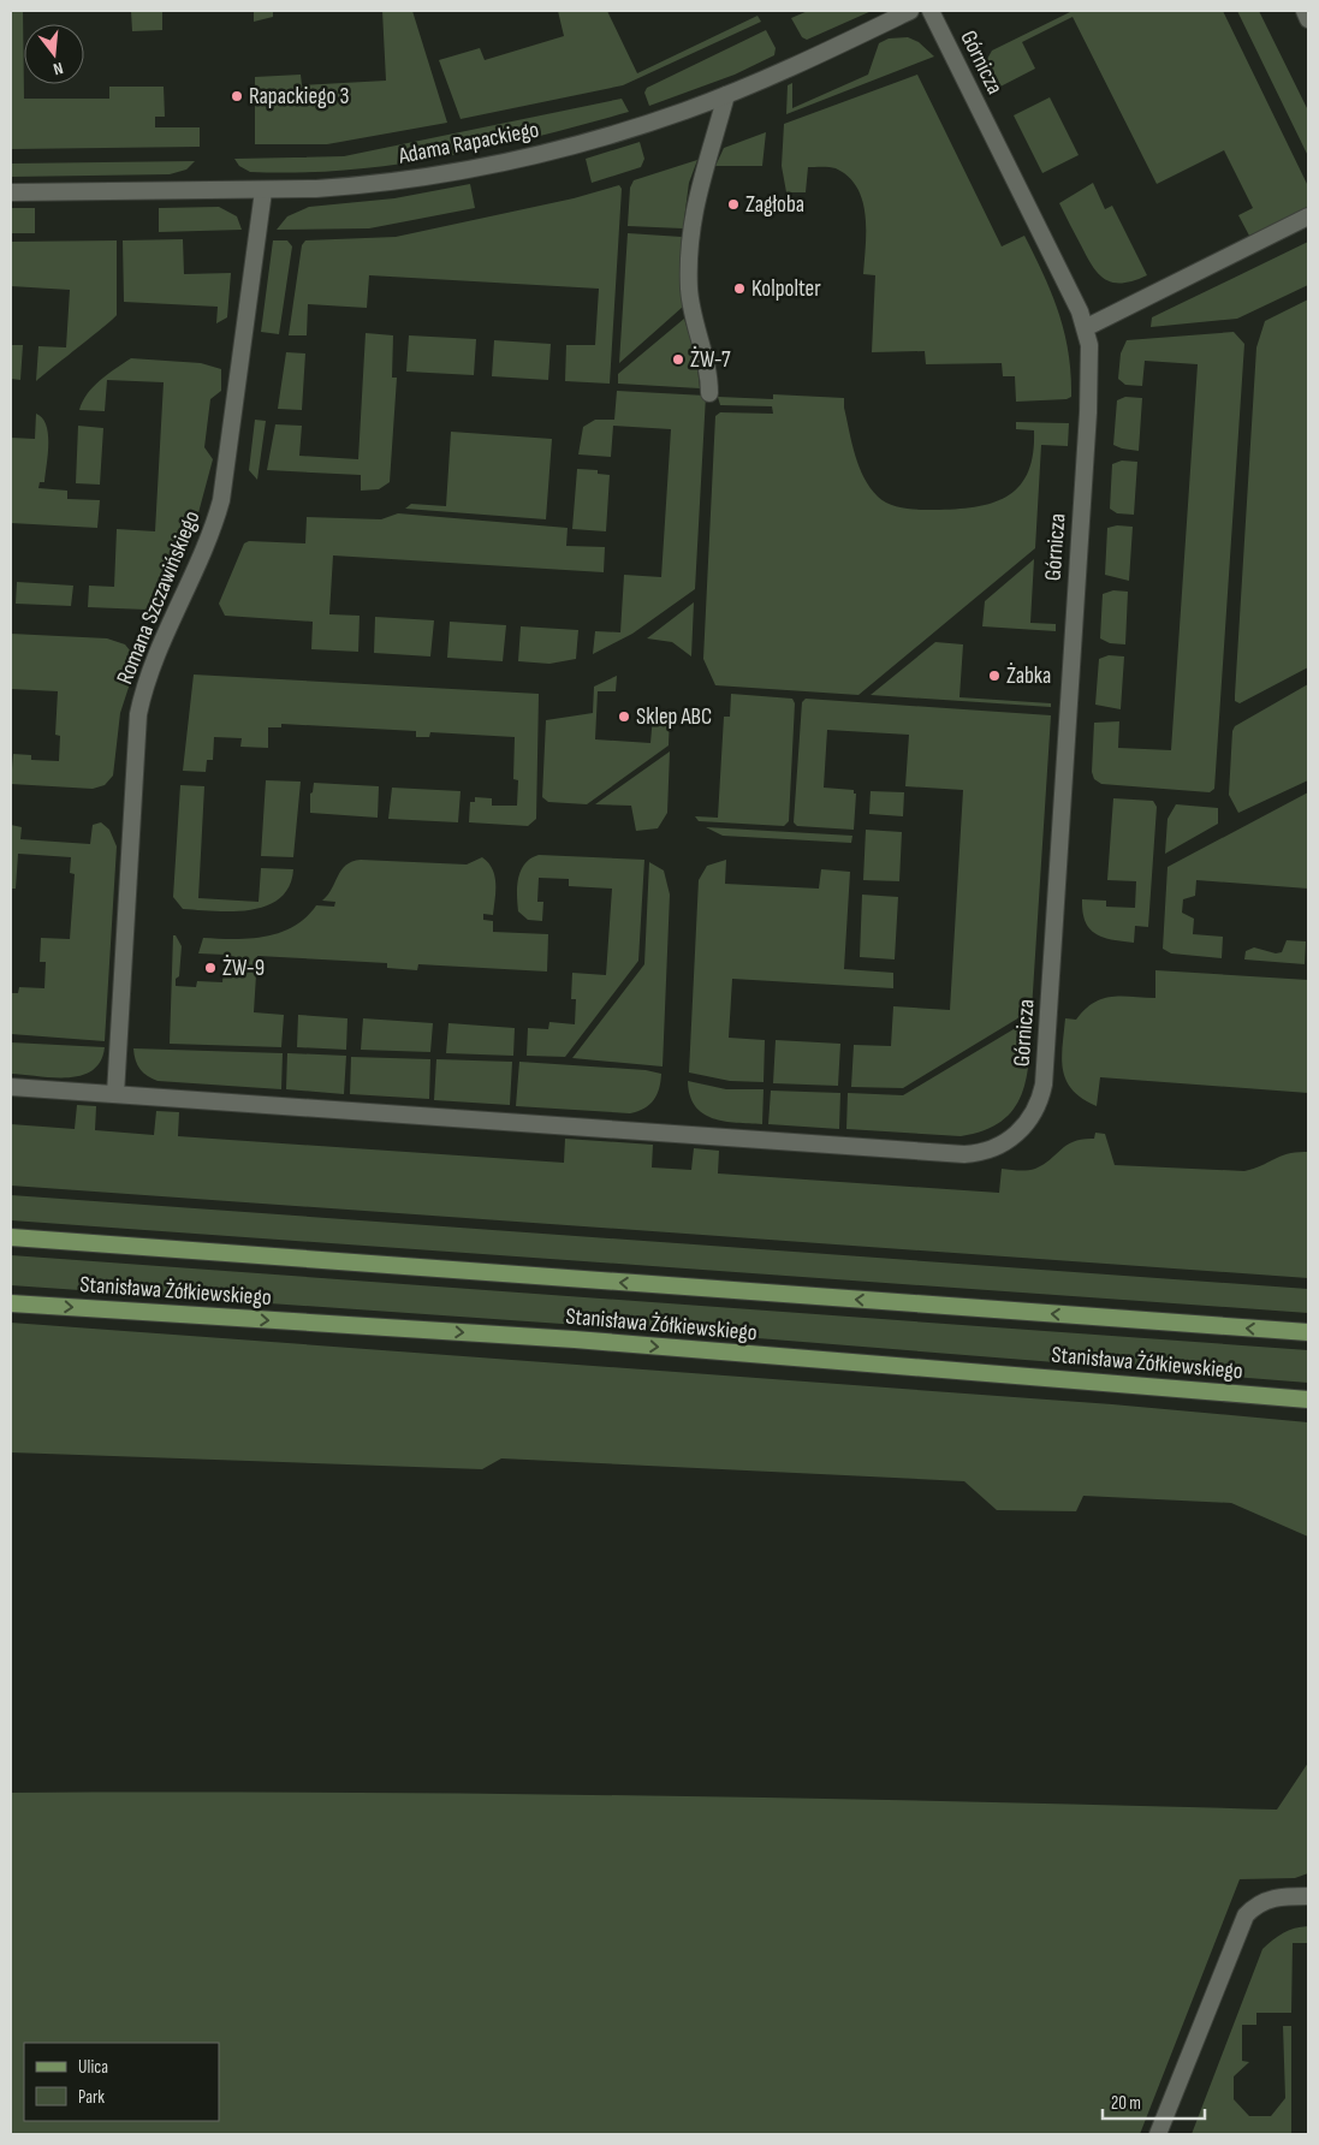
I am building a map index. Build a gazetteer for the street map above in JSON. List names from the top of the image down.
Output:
{
  "streets": {
    "main road": ["Stanisława Żółkiewskiego"],
    "street": ["Górnicza", "Adama Rapackiego", "Romana Szczawińskiego"]
  },
  "crossings": [
    ["Górnicza", "Romana Szczawińskiego"],
    ["Adama Rapackiego", "Romana Szczawińskiego"]
  ],
  "places": [
    "Rapackiego 3",
    "Zagłoba",
    "Kolpolter",
    "ŻW-7",
    "Żabka",
    "Sklep ABC",
    "ŻW-9"
  ],
  "legend": ["Ulica", "Park"],
  "scale_bar": "20 m",
  "north": "bottom"
}
